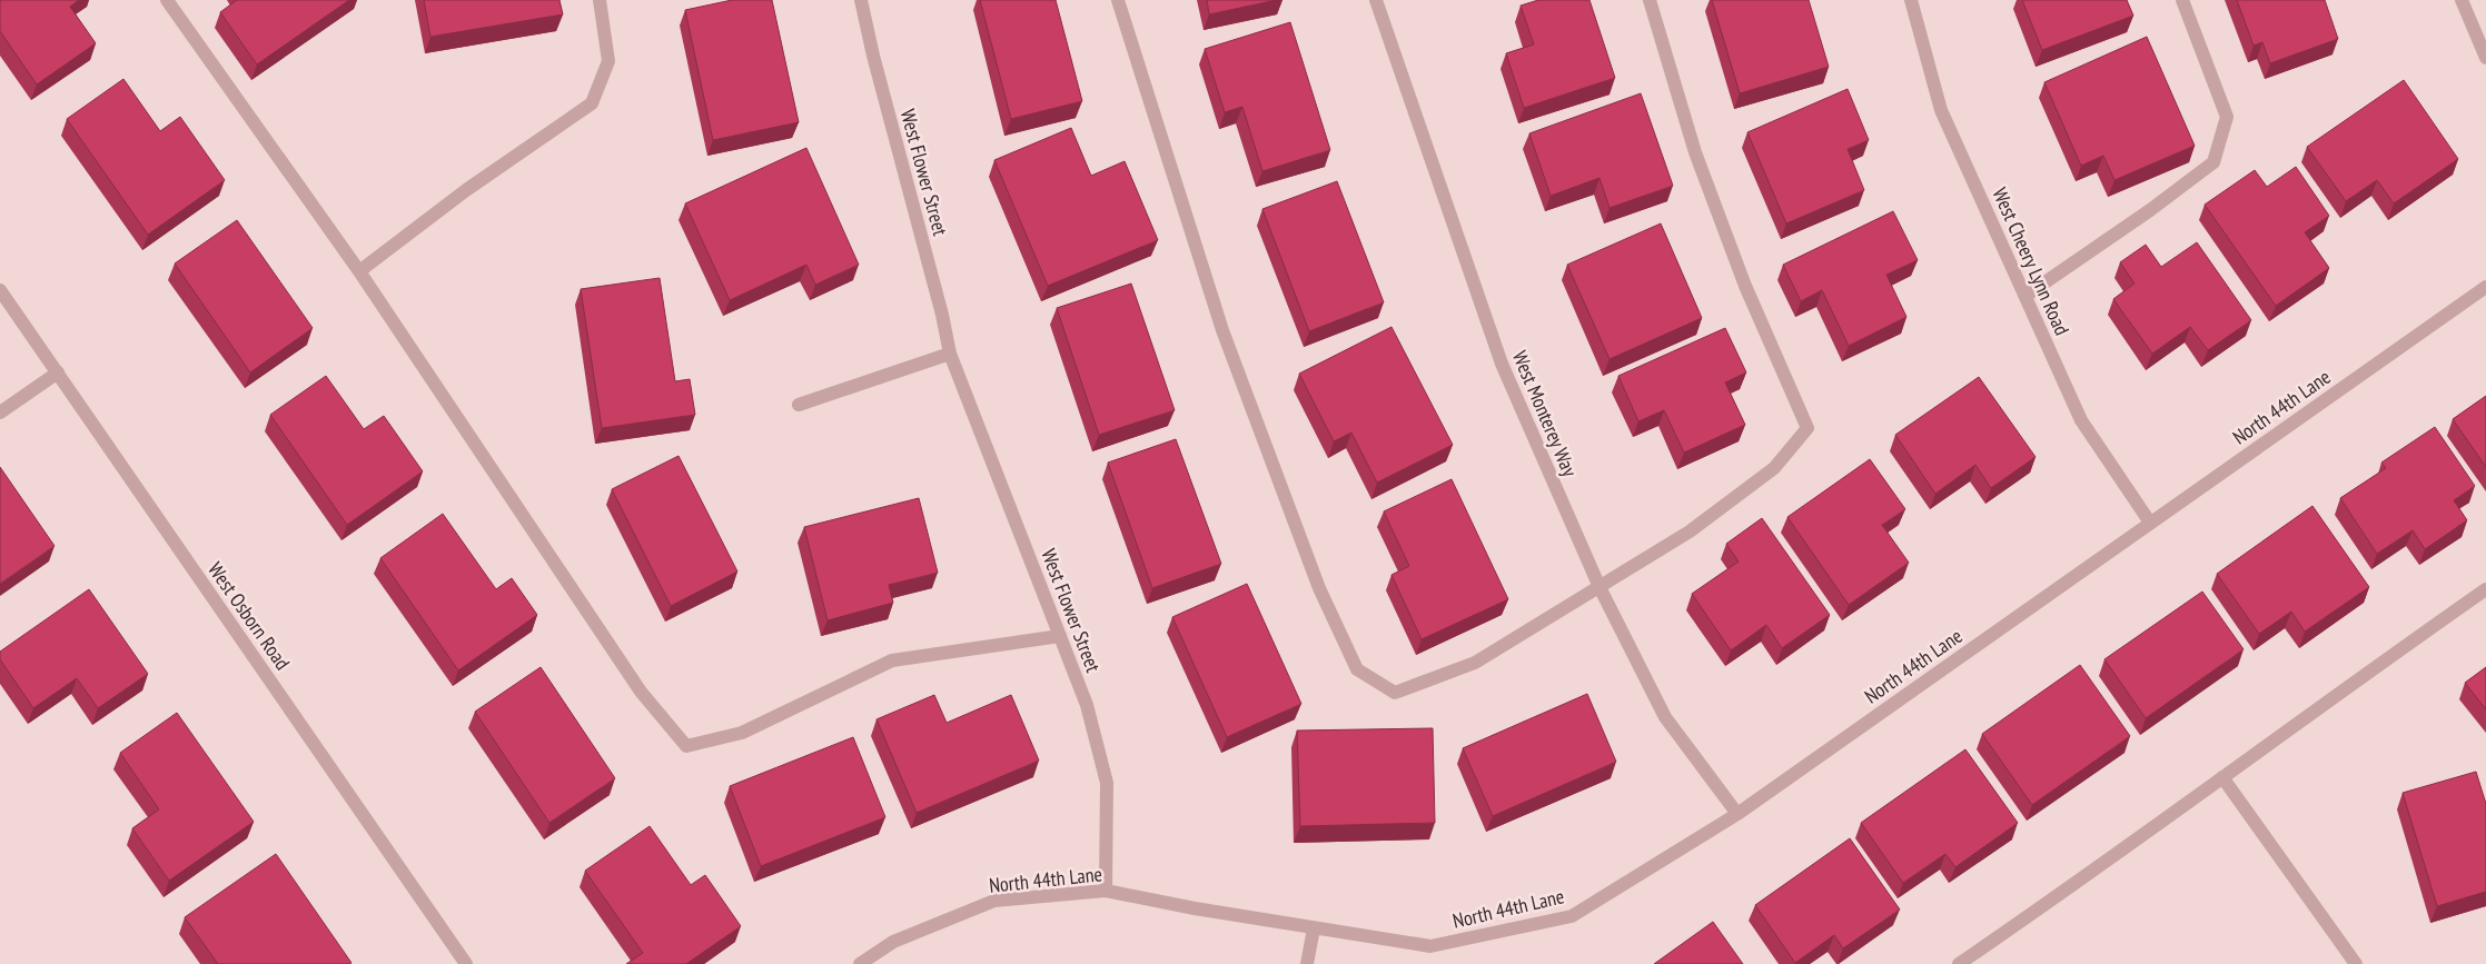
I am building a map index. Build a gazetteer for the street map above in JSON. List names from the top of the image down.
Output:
{
  "streets": {
    "street": [
      "West Flower Street",
      "West Cheery Lynn Road",
      "North 44th Lane",
      "West Monterey Way",
      "West Osborn Road"
    ]
  },
  "crossings": [
    ["West Flower Street", "North 44th Lane"],
    ["West Cheery Lynn Road", "North 44th Lane"],
    ["North 44th Lane", "West Monterey Way"]
  ]
}
